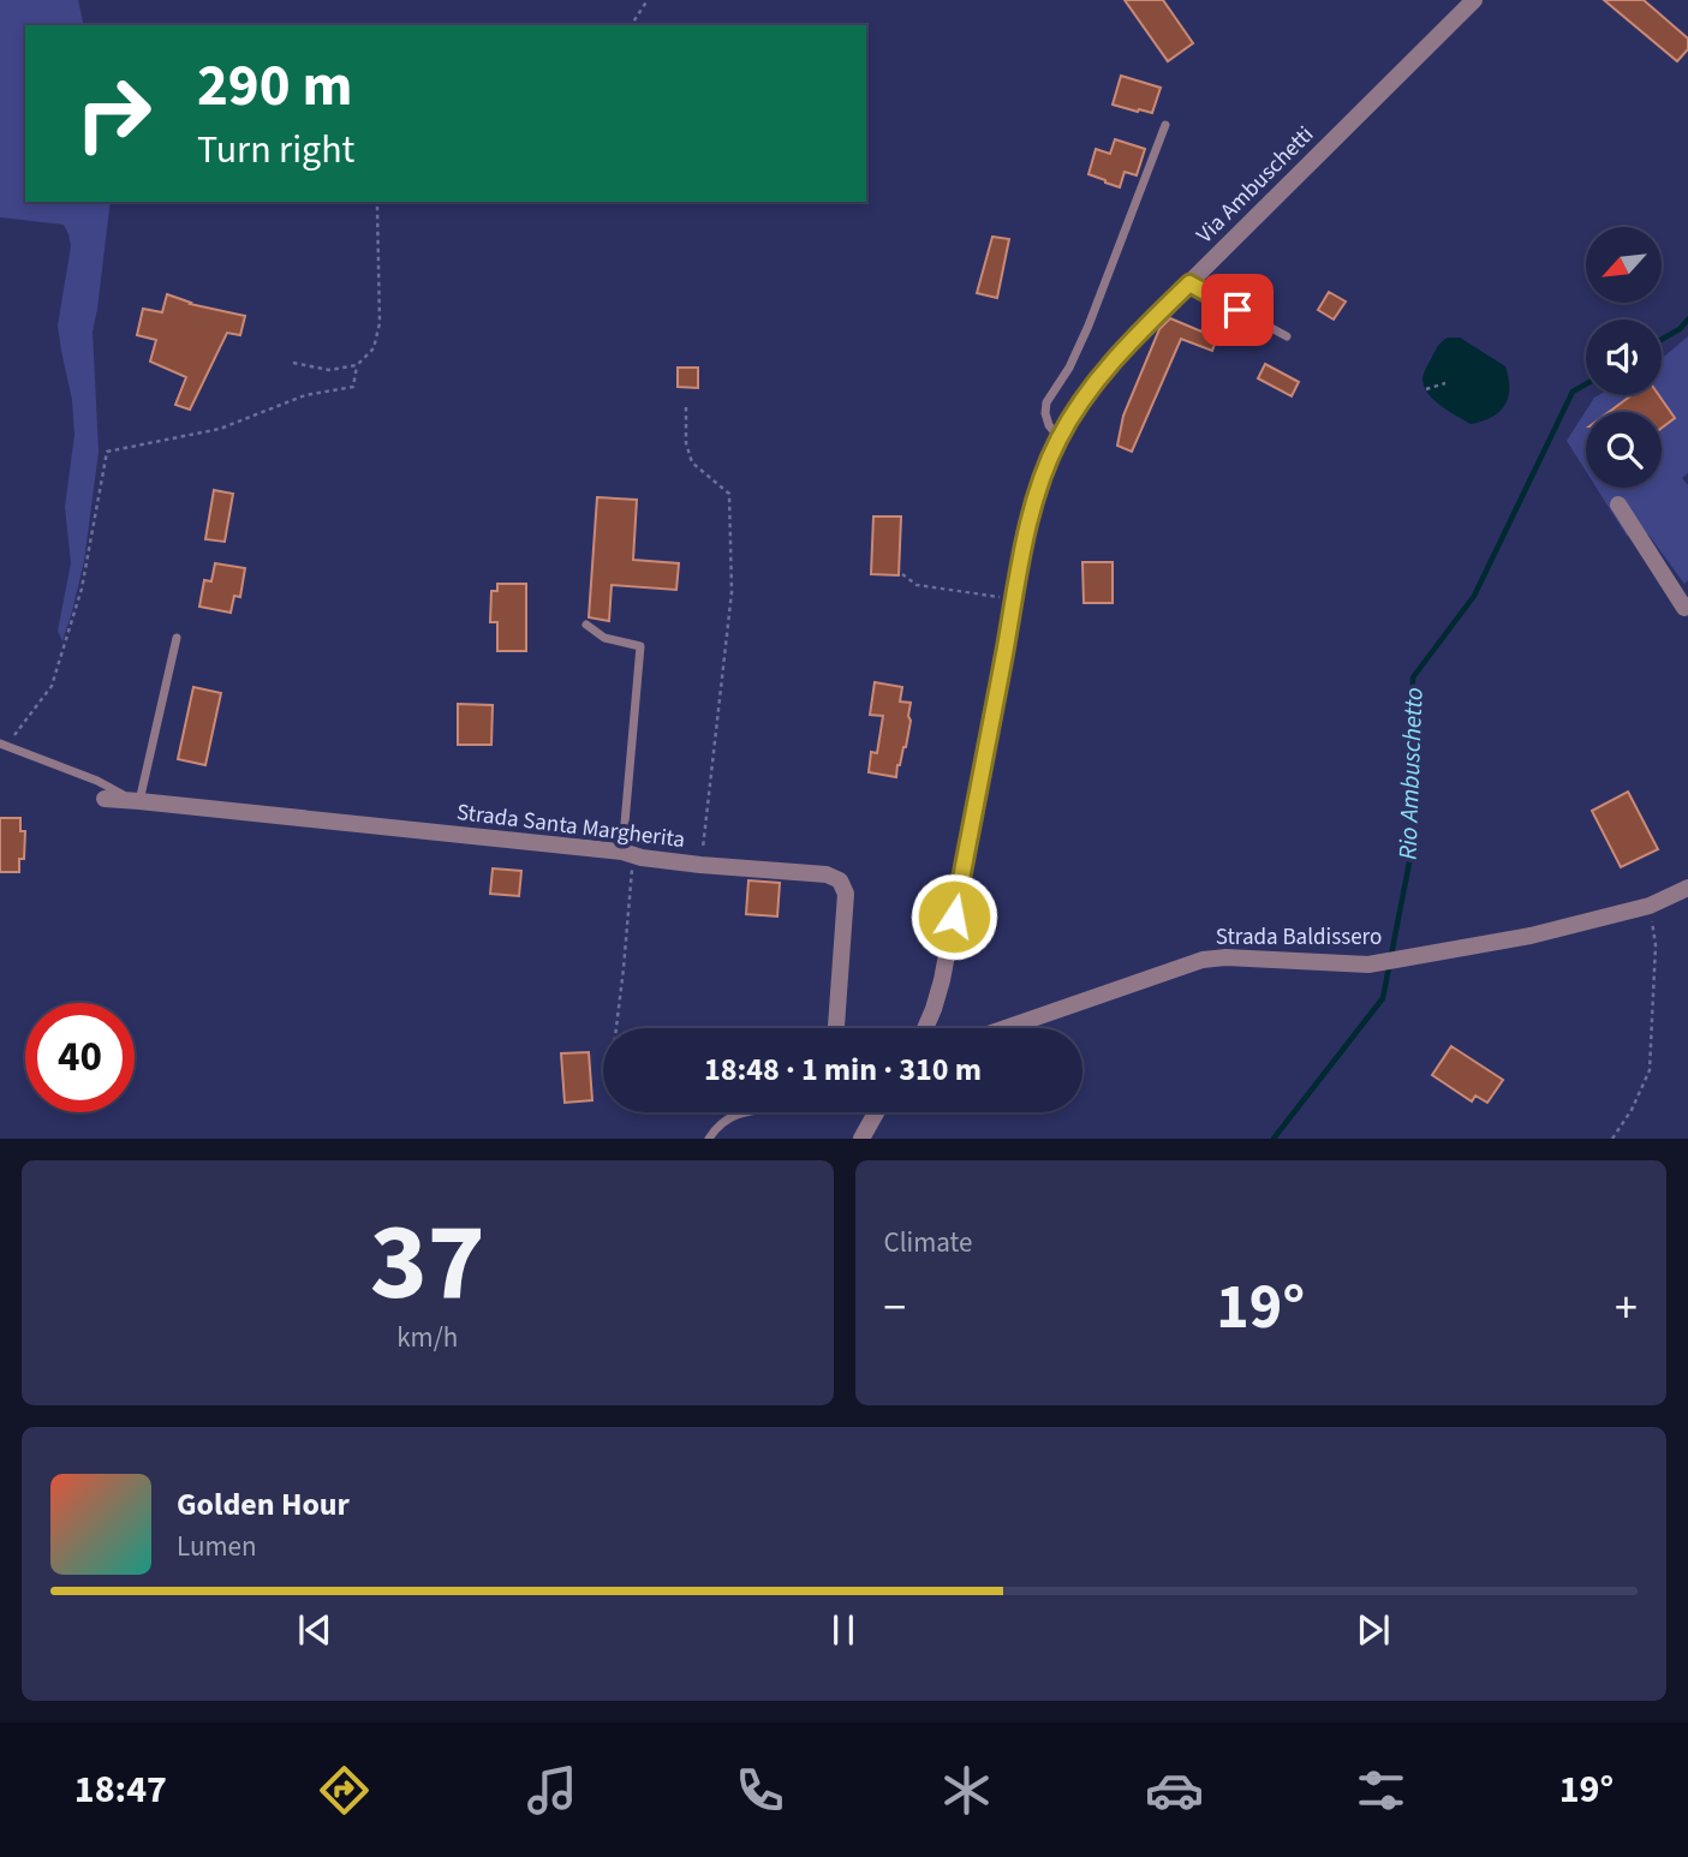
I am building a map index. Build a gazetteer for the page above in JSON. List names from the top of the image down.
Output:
{
  "streets": {
    "street": ["Via Ambuschetti", "Strada Santa Margherita", "Strada Baldissero"]
  },
  "water": ["Rio Ambuschetto"],
  "north": "bottom left",
  "page": {
    "turn": ["290 m", "Turn right"],
    "limit": "40",
    "trip": "18:48 · 1 min · 310 m",
    "tile": [
      ["37", "km/h"],
      "Climate"
    ],
    "heat": ["−", "19°", "+"],
    "song": ["Golden Hour", "Lumen"],
    "tabs": ["18:47", "19°"]
  }
}
